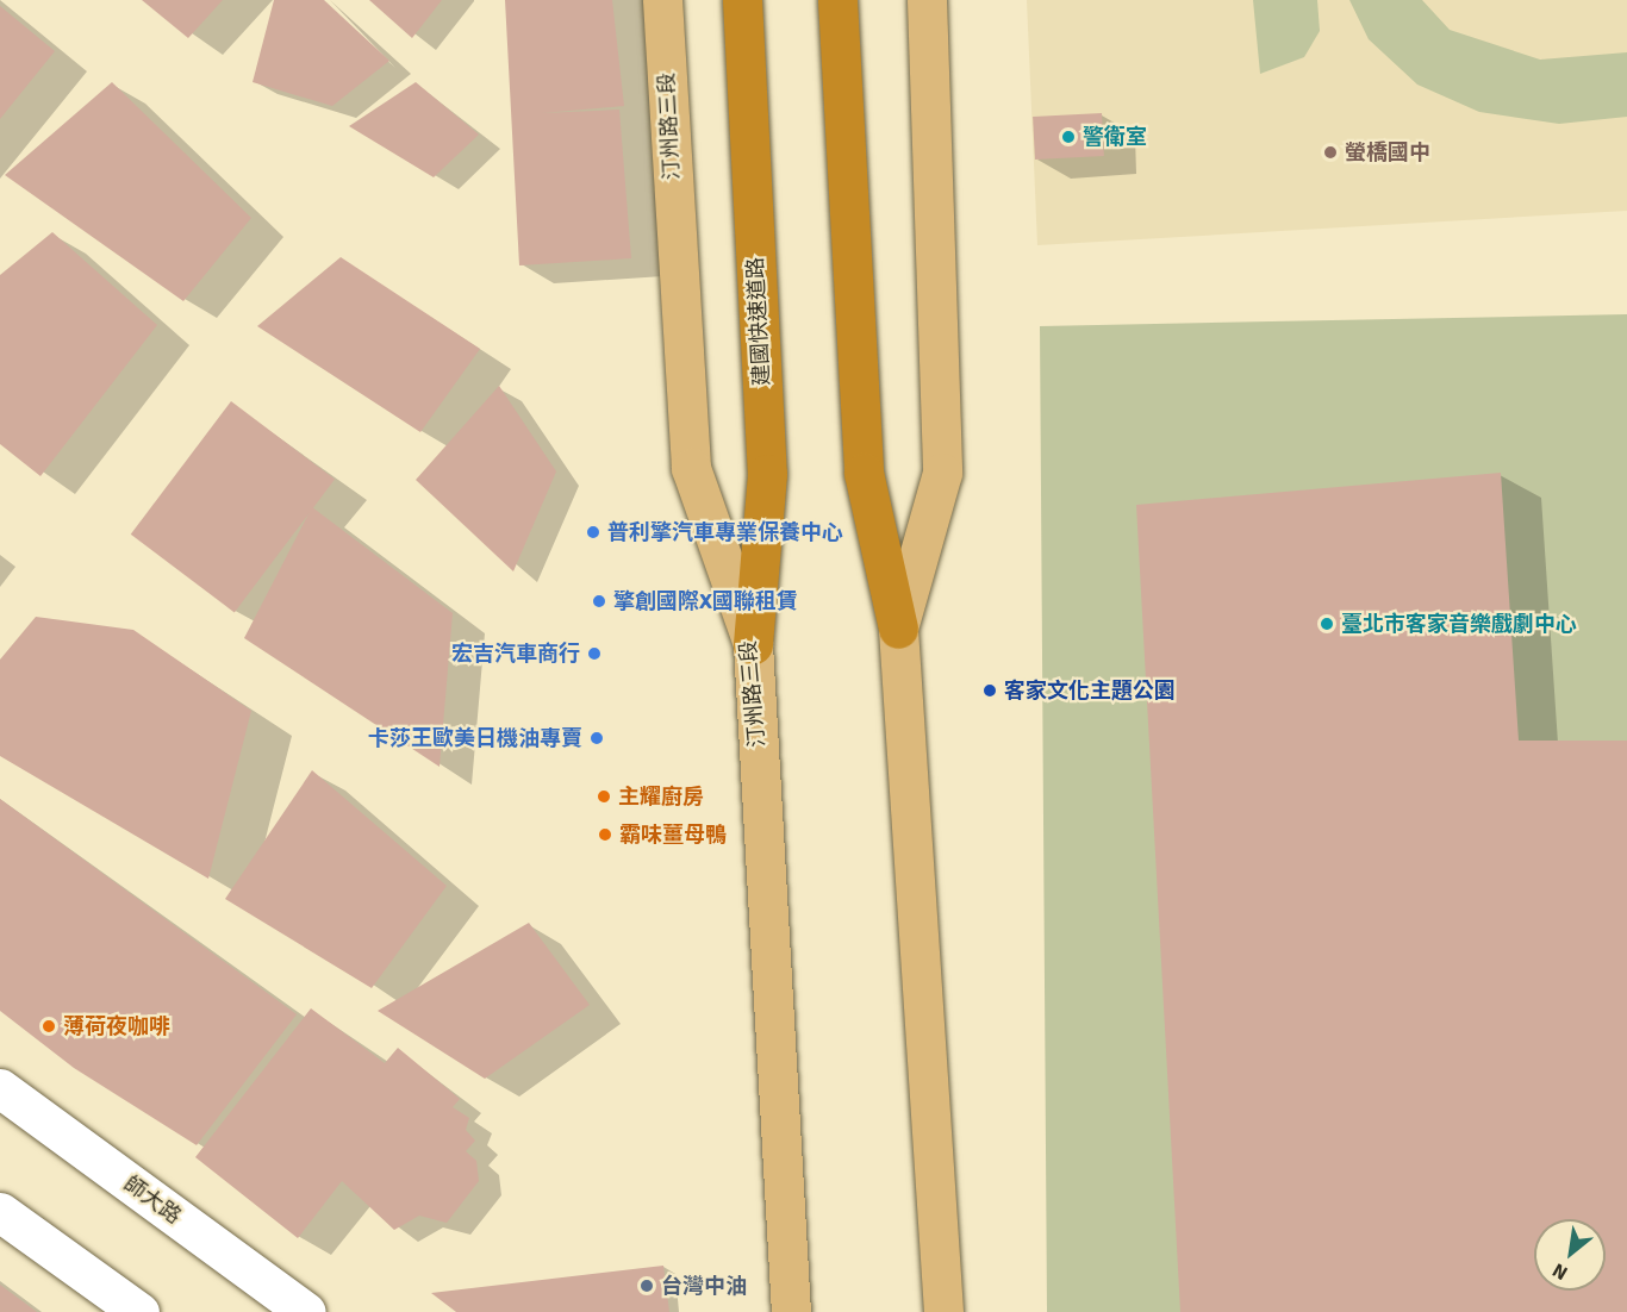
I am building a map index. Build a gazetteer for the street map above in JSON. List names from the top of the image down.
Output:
{
  "streets": {
    "highway": ["建國快速道路"],
    "main road": ["汀州路三段"],
    "street": ["師大路"]
  },
  "crossings": [
    ["汀州路三段", "建國快速道路"]
  ],
  "places": [
    "警衛室",
    "螢橋國中",
    "普利擎汽車專業保養中心",
    "擎創國際X國聯租賃",
    "臺北市客家音樂戲劇中心",
    "宏吉汽車商行",
    "客家文化主題公園",
    "卡莎王歐美日機油專賣",
    "主耀廚房",
    "霸味薑母鴨",
    "薄荷夜咖啡",
    "台灣中油"
  ],
  "north": "bottom left"
}
